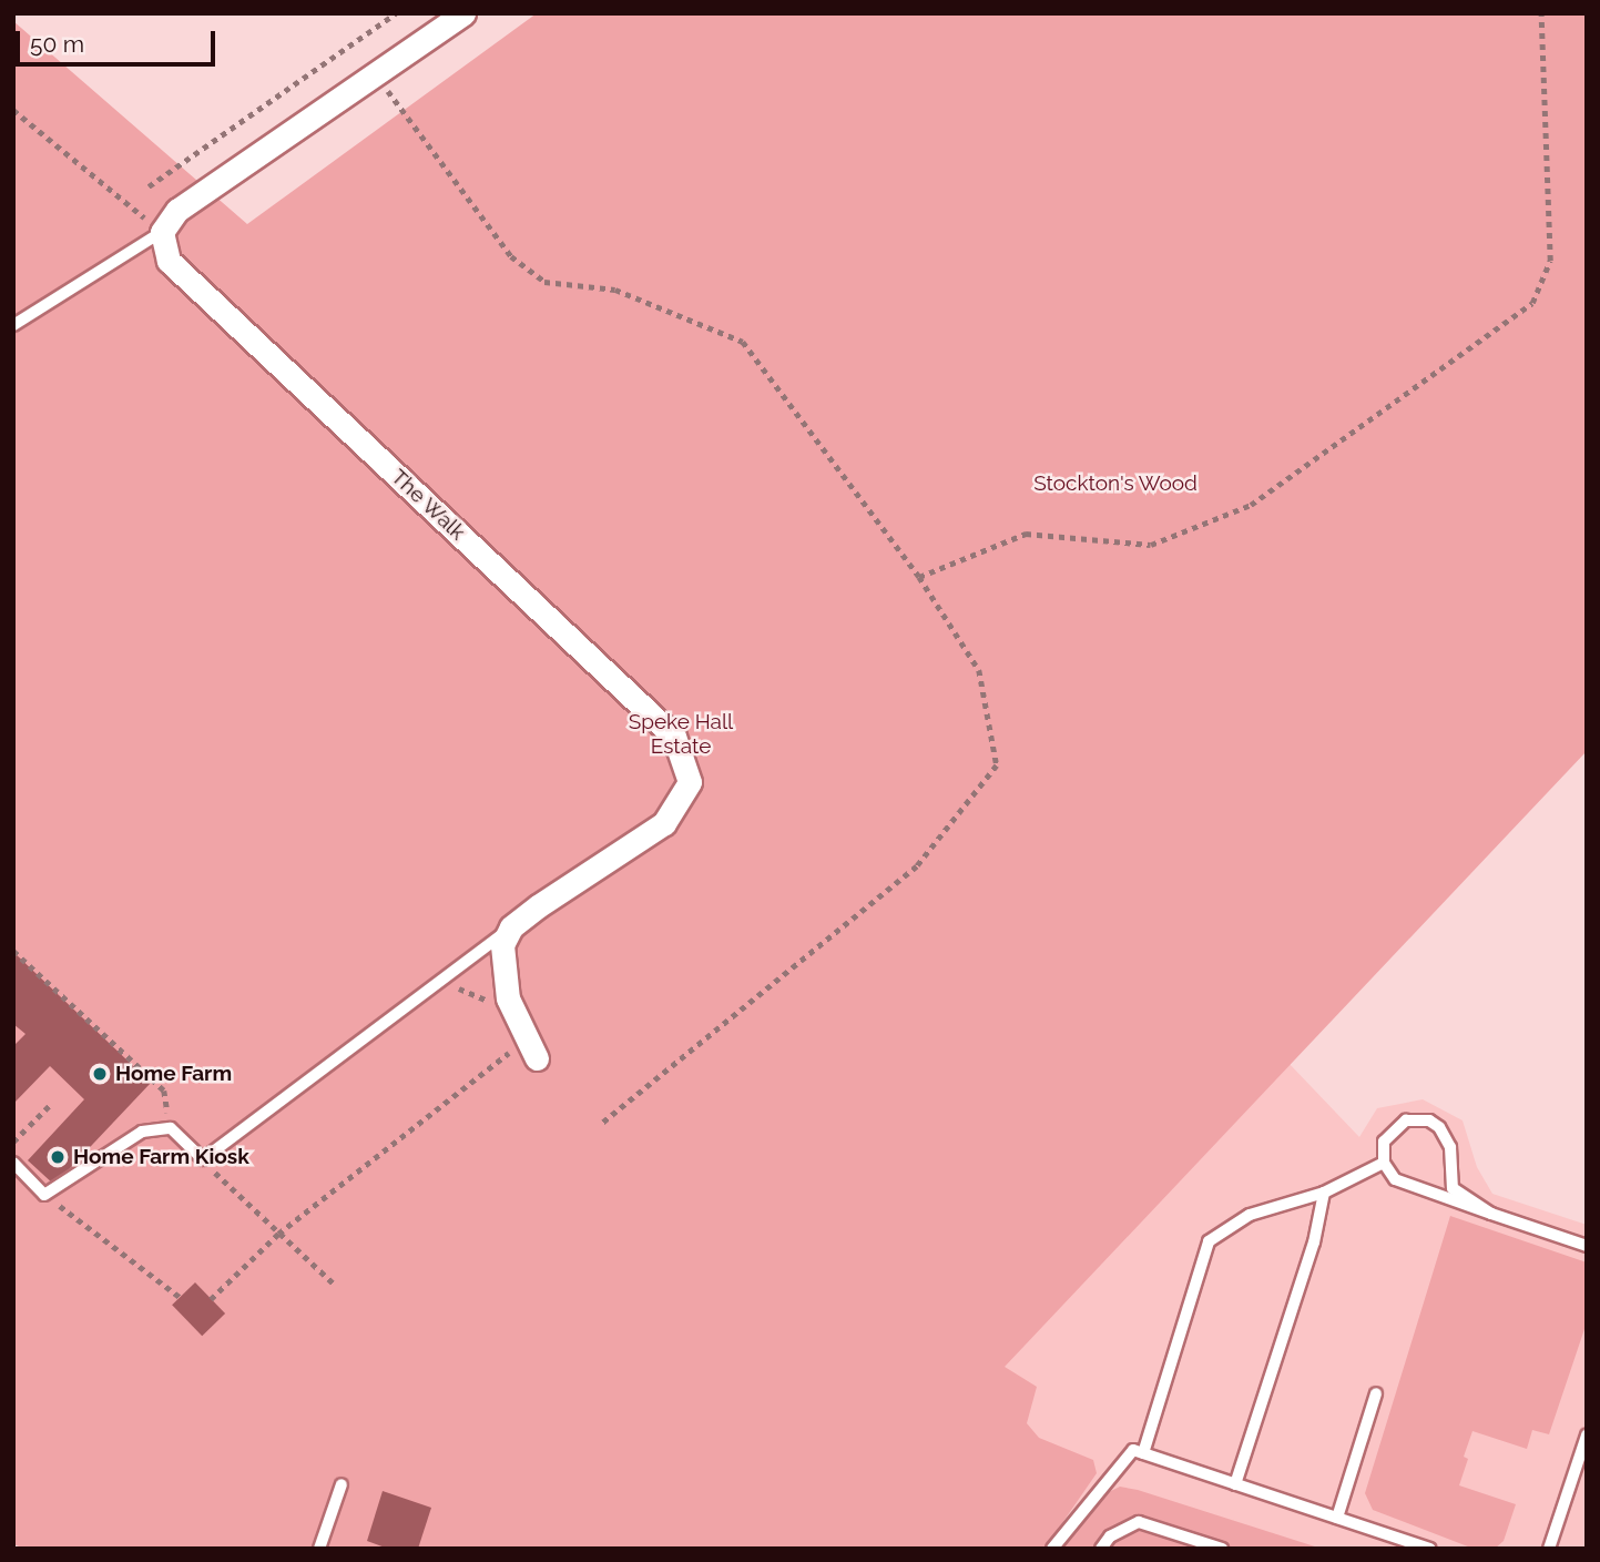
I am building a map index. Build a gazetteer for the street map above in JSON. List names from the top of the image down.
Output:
{
  "streets": {
    "street": ["The Walk"]
  },
  "parks": ["Stockton's Wood", "Speke Hall Estate"],
  "places": ["Home Farm", "Home Farm Kiosk"],
  "scale_bar": "50 m"
}
